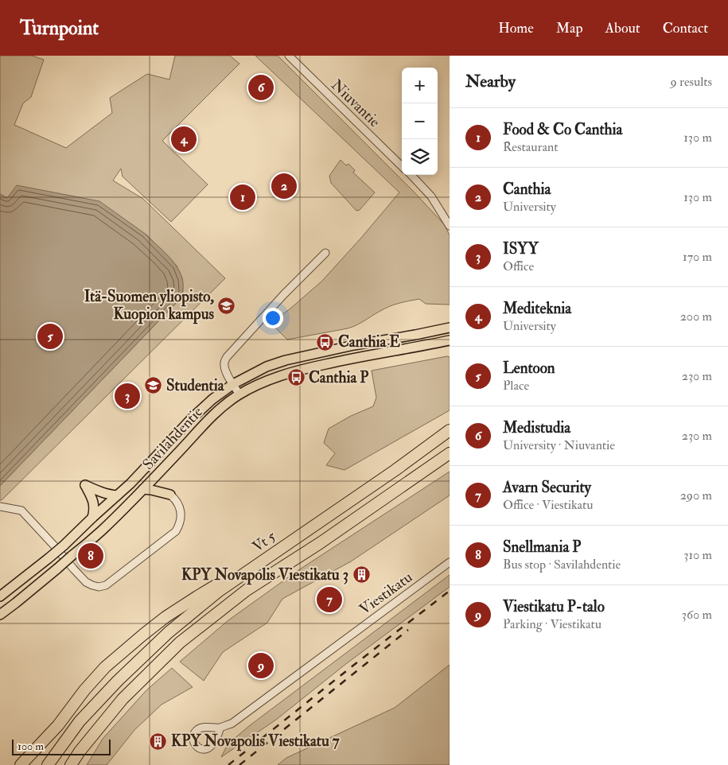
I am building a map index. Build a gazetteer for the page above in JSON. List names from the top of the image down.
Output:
{
  "streets": {
    "highway": ["Vt 5"],
    "main road": ["Savilahdentie"],
    "street": ["Niuvantie", "Viestikatu"]
  },
  "places": {
    "school or university": ["Itä-Suomen yliopisto, Kuopion kampus", "Studentia"],
    "bus stop": ["Canthia E", "Canthia P"],
    "building": ["KPY Novapolis Viestikatu 3", "KPY Novapolis Viestikatu 7"]
  },
  "scale_bar": "100 m",
  "page": {
    "header": "Turnpoint",
    "nav": [
      "Home",
      "Map",
      "About",
      "Contact"
    ],
    "heading": ["Nearby", "9 results"],
    "map_buttons": ["+", "−"],
    "pins": [
      "6",
      "4",
      "2",
      "1",
      "5",
      "3",
      "8",
      "7",
      "9"
    ],
    "list": [
      {
        "mark": "1",
        "name": "Food & Co Canthia",
        "note": "Restaurant",
        "value": "130 m"
      },
      {
        "mark": "2",
        "name": "Canthia",
        "note": "University",
        "value": "130 m"
      },
      {
        "mark": "3",
        "name": "ISYY",
        "note": "Office",
        "value": "170 m"
      },
      {
        "mark": "4",
        "name": "Mediteknia",
        "note": "University",
        "value": "200 m"
      },
      {
        "mark": "5",
        "name": "Lentoon",
        "note": "Place",
        "value": "230 m"
      },
      {
        "mark": "6",
        "name": "Medistudia",
        "note": "University · Niuvantie",
        "value": "230 m"
      },
      {
        "mark": "7",
        "name": "Avarn Security",
        "note": "Office · Viestikatu",
        "value": "290 m"
      },
      {
        "mark": "8",
        "name": "Snellmania P",
        "note": "Bus stop · Savilahdentie",
        "value": "310 m"
      },
      {
        "mark": "9",
        "name": "Viestikatu P-talo",
        "note": "Parking · Viestikatu",
        "value": "360 m"
      }
    ],
    "scale": "100 m"
  }
}
